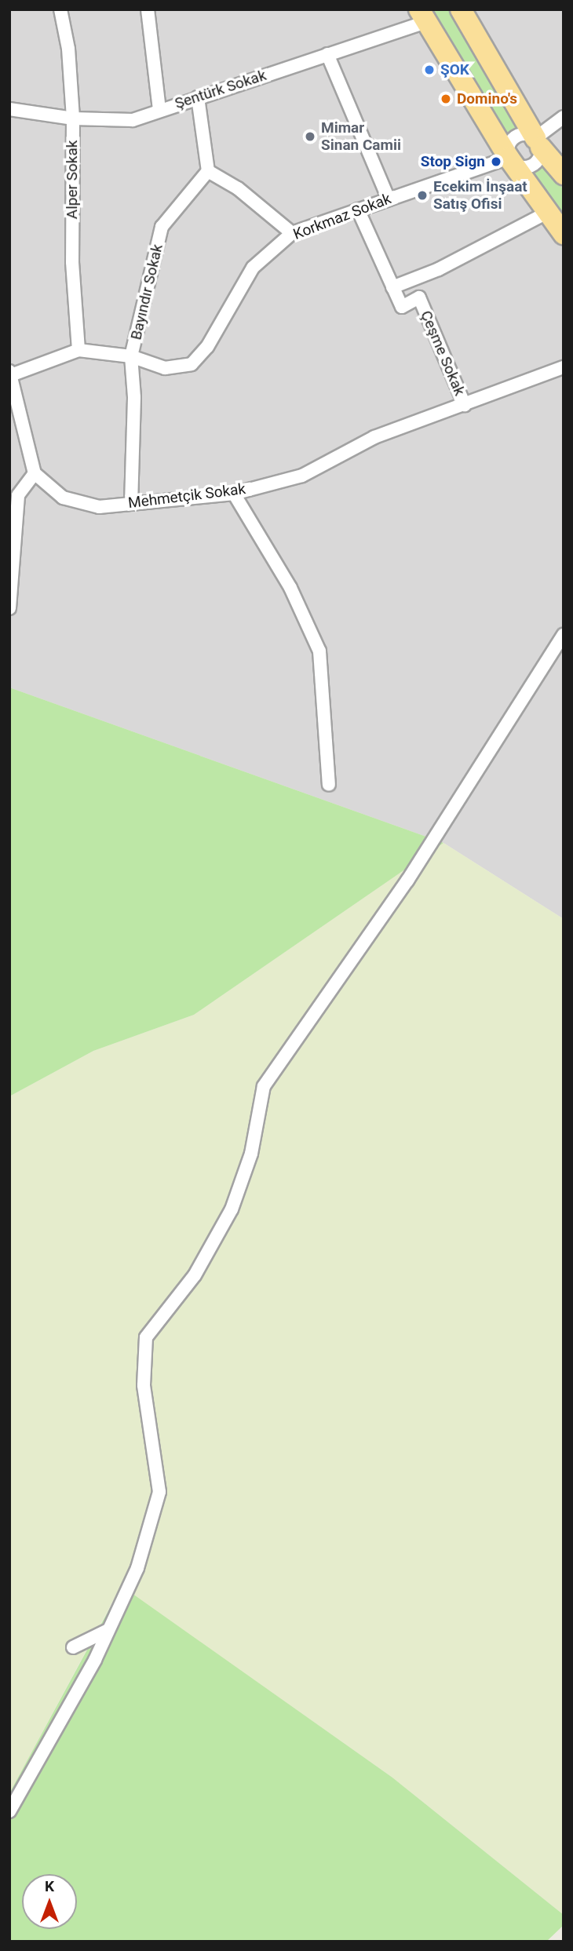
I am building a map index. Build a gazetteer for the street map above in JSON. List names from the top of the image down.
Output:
{
  "streets": {
    "street": [
      "Şentürk Sokak",
      "Alper Sokak",
      "Korkmaz Sokak",
      "Bayındır Sokak",
      "Çeşme Sokak",
      "Mehmetçik Sokak"
    ]
  },
  "crossings": [
    ["Şentürk Sokak", "Alper Sokak"],
    ["Alper Sokak", "Korkmaz Sokak"],
    ["Korkmaz Sokak", "Bayındır Sokak"],
    ["Korkmaz Sokak", "Çeşme Sokak"],
    ["Bayındır Sokak", "Mehmetçik Sokak"],
    ["Çeşme Sokak", "Mehmetçik Sokak"]
  ],
  "places": [
    "ŞOK",
    "Domino's",
    "Mimar Sinan Camii",
    "Stop Sign",
    "Ecekim İnşaat Satış Ofisi"
  ],
  "north": "top"
}
